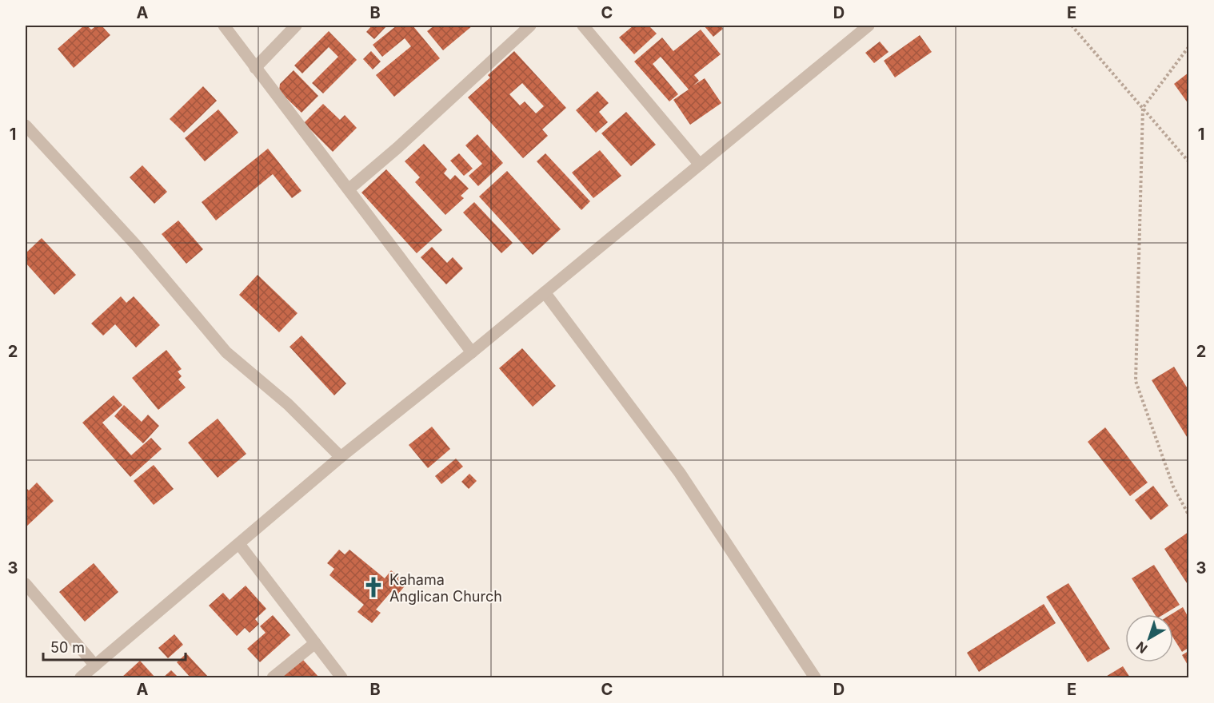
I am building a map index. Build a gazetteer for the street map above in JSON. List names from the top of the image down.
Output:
{
  "places": {
    "church": ["Kahama Anglican Church"]
  },
  "scale_bar": "50 m",
  "north": "bottom left",
  "grid": {
    "columns": [
      "A",
      "B",
      "C",
      "D",
      "E"
    ],
    "rows": ["1", "2", "3"]
  }
}
